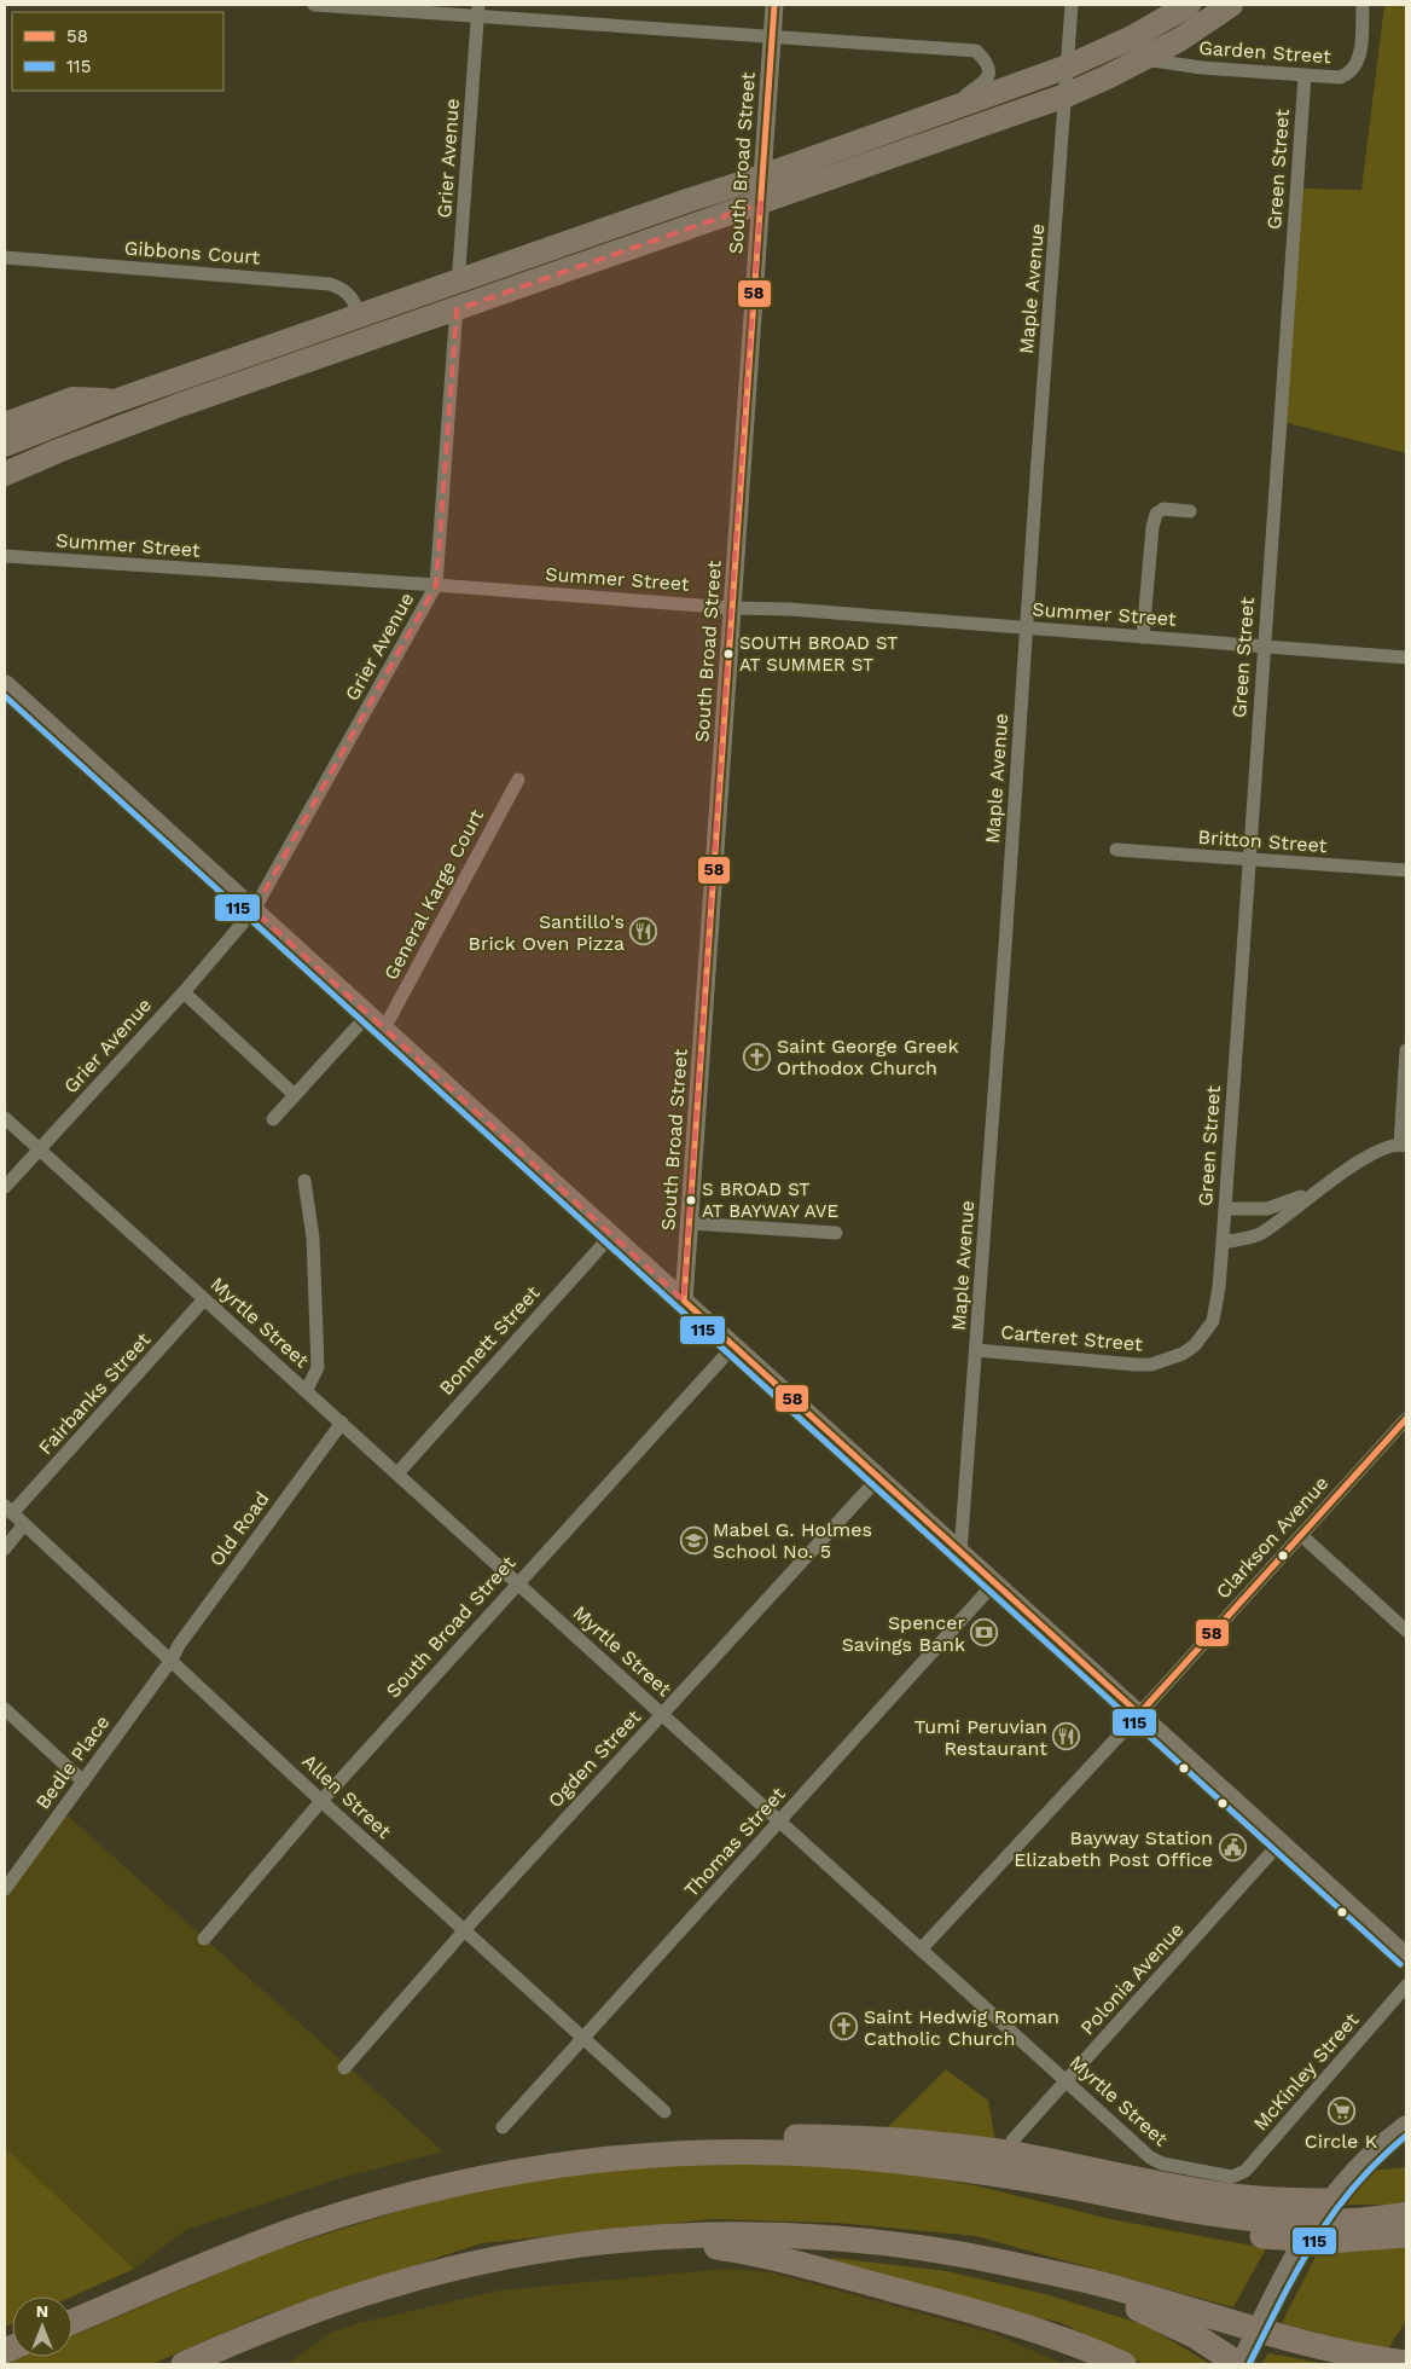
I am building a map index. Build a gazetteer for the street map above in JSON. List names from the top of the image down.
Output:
{
  "streets": {
    "street": [
      "Garden Street",
      "Grier Avenue",
      "South Broad Street",
      "Green Street",
      "Gibbons Court",
      "Maple Avenue",
      "Summer Street",
      "Britton Street",
      "General Karge Court",
      "Myrtle Street",
      "Carteret Street",
      "Bonnett Street",
      "Fairbanks Street",
      "Old Road",
      "Clarkson Avenue",
      "Ogden Street",
      "Bedle Place",
      "Allen Street",
      "Thomas Street",
      "Polonia Avenue",
      "McKinley Street"
    ]
  },
  "crossings": [
    ["Garden Street", "Green Street"],
    ["Grier Avenue", "Summer Street"],
    ["Grier Avenue", "Myrtle Street"],
    ["South Broad Street", "Summer Street"],
    ["South Broad Street", "Myrtle Street"],
    ["South Broad Street", "Allen Street"],
    ["Green Street", "Summer Street"],
    ["Green Street", "Britton Street"],
    ["Green Street", "Carteret Street"],
    ["Maple Avenue", "Summer Street"],
    ["Maple Avenue", "Carteret Street"],
    ["Myrtle Street", "Bonnett Street"],
    ["Myrtle Street", "Fairbanks Street"],
    ["Myrtle Street", "Old Road"],
    ["Myrtle Street", "Clarkson Avenue"],
    ["Myrtle Street", "Ogden Street"],
    ["Myrtle Street", "Thomas Street"],
    ["Myrtle Street", "Polonia Avenue"],
    ["Myrtle Street", "McKinley Street"],
    ["Fairbanks Street", "Allen Street"],
    ["Old Road", "Bedle Place"],
    ["Old Road", "Allen Street"],
    ["Ogden Street", "Allen Street"],
    ["Bedle Place", "Allen Street"],
    ["Allen Street", "Thomas Street"]
  ],
  "places": {
    "other": ["SOUTH BROAD ST AT SUMMER ST", "S BROAD ST AT BAYWAY AVE"],
    "restaurant": ["Santillo's Brick Oven Pizza", "Tumi Peruvian Restaurant"],
    "church": ["Saint George Greek Orthodox Church", "Saint Hedwig Roman Catholic Church"],
    "school or university": ["Mabel G. Holmes School No. 5"],
    "bank": ["Spencer Savings Bank"],
    "public building": ["Bayway Station Elizabeth Post Office"],
    "supermarket": ["Circle K"]
  },
  "lines": ["transit line 58", "transit line 115"],
  "legend": ["58", "115"],
  "north": "top"
}
